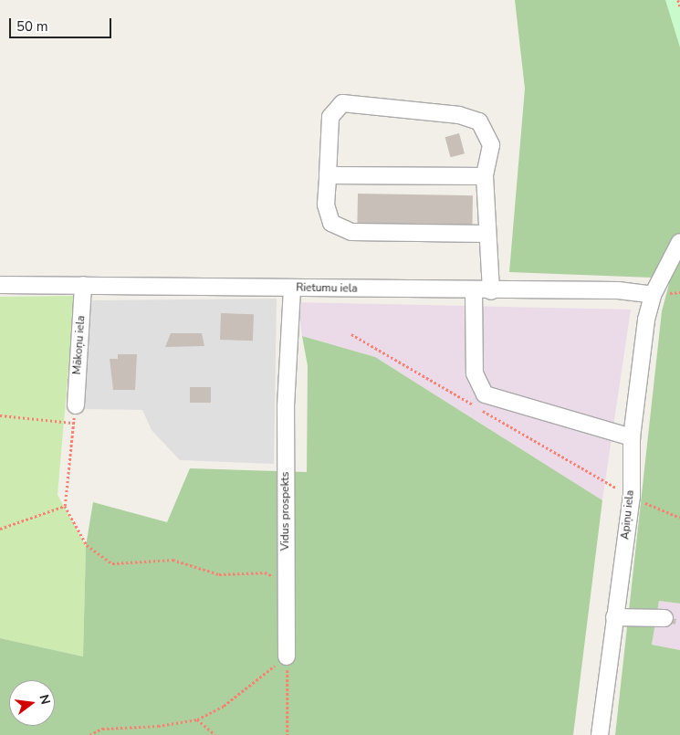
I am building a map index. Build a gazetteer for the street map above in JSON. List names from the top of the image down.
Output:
{
  "streets": {
    "street": [
      "Rietumu iela",
      "Mākoņu iela",
      "Vidus prospekts",
      "Apiņu iela"
    ]
  },
  "crossings": [
    ["Rietumu iela", "Mākoņu iela"],
    ["Rietumu iela", "Vidus prospekts"],
    ["Rietumu iela", "Apiņu iela"]
  ],
  "scale_bar": "50 m",
  "north": "right"
}
